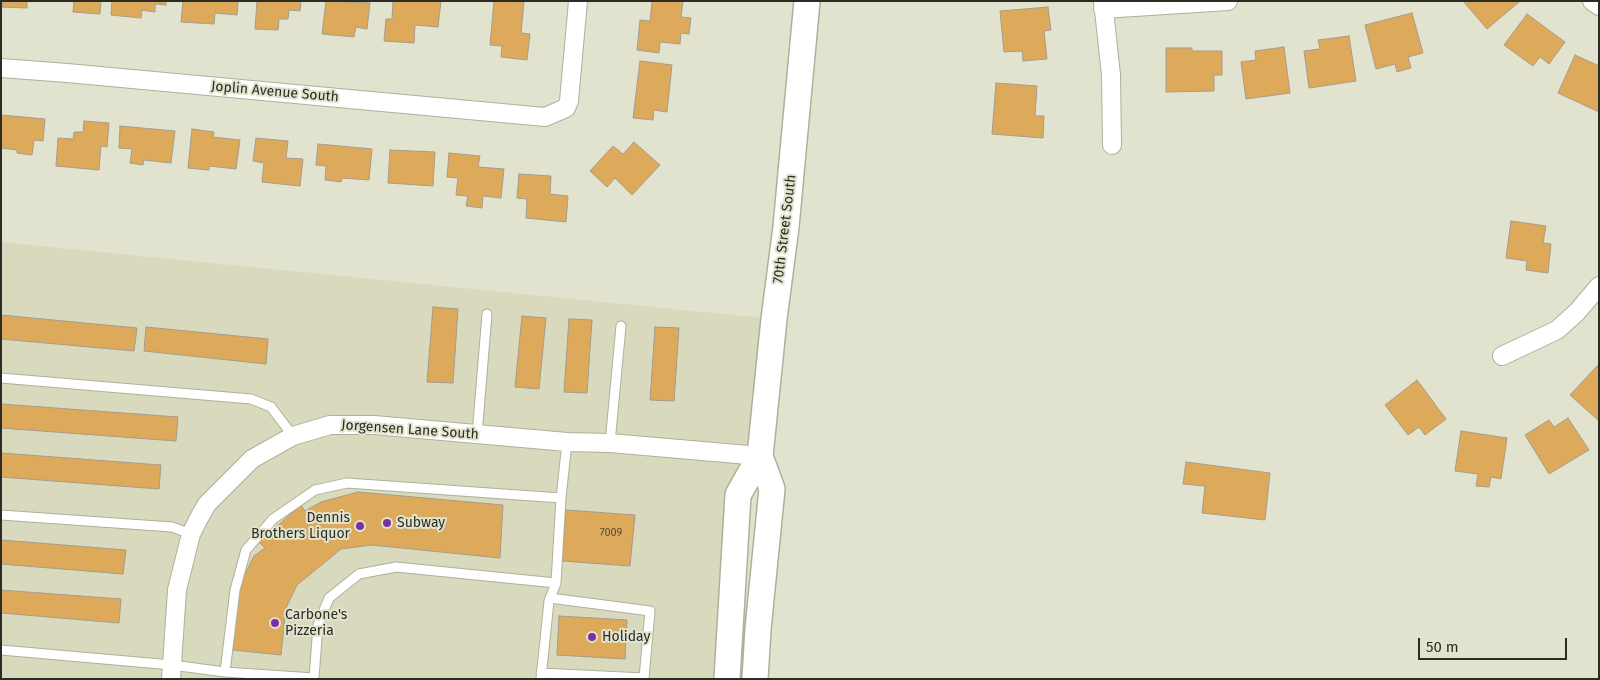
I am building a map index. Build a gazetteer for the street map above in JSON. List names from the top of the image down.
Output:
{
  "streets": {
    "main road": ["70th Street South"],
    "street": ["Joplin Avenue South", "Jorgensen Lane South"]
  },
  "crossings": [
    ["70th Street South", "Jorgensen Lane South"]
  ],
  "places": [
    "Subway",
    "Dennis Brothers Liquor",
    "Carbone's Pizzeria",
    "Holiday"
  ],
  "house_numbers": ["7009"],
  "scale_bar": "50 m"
}
